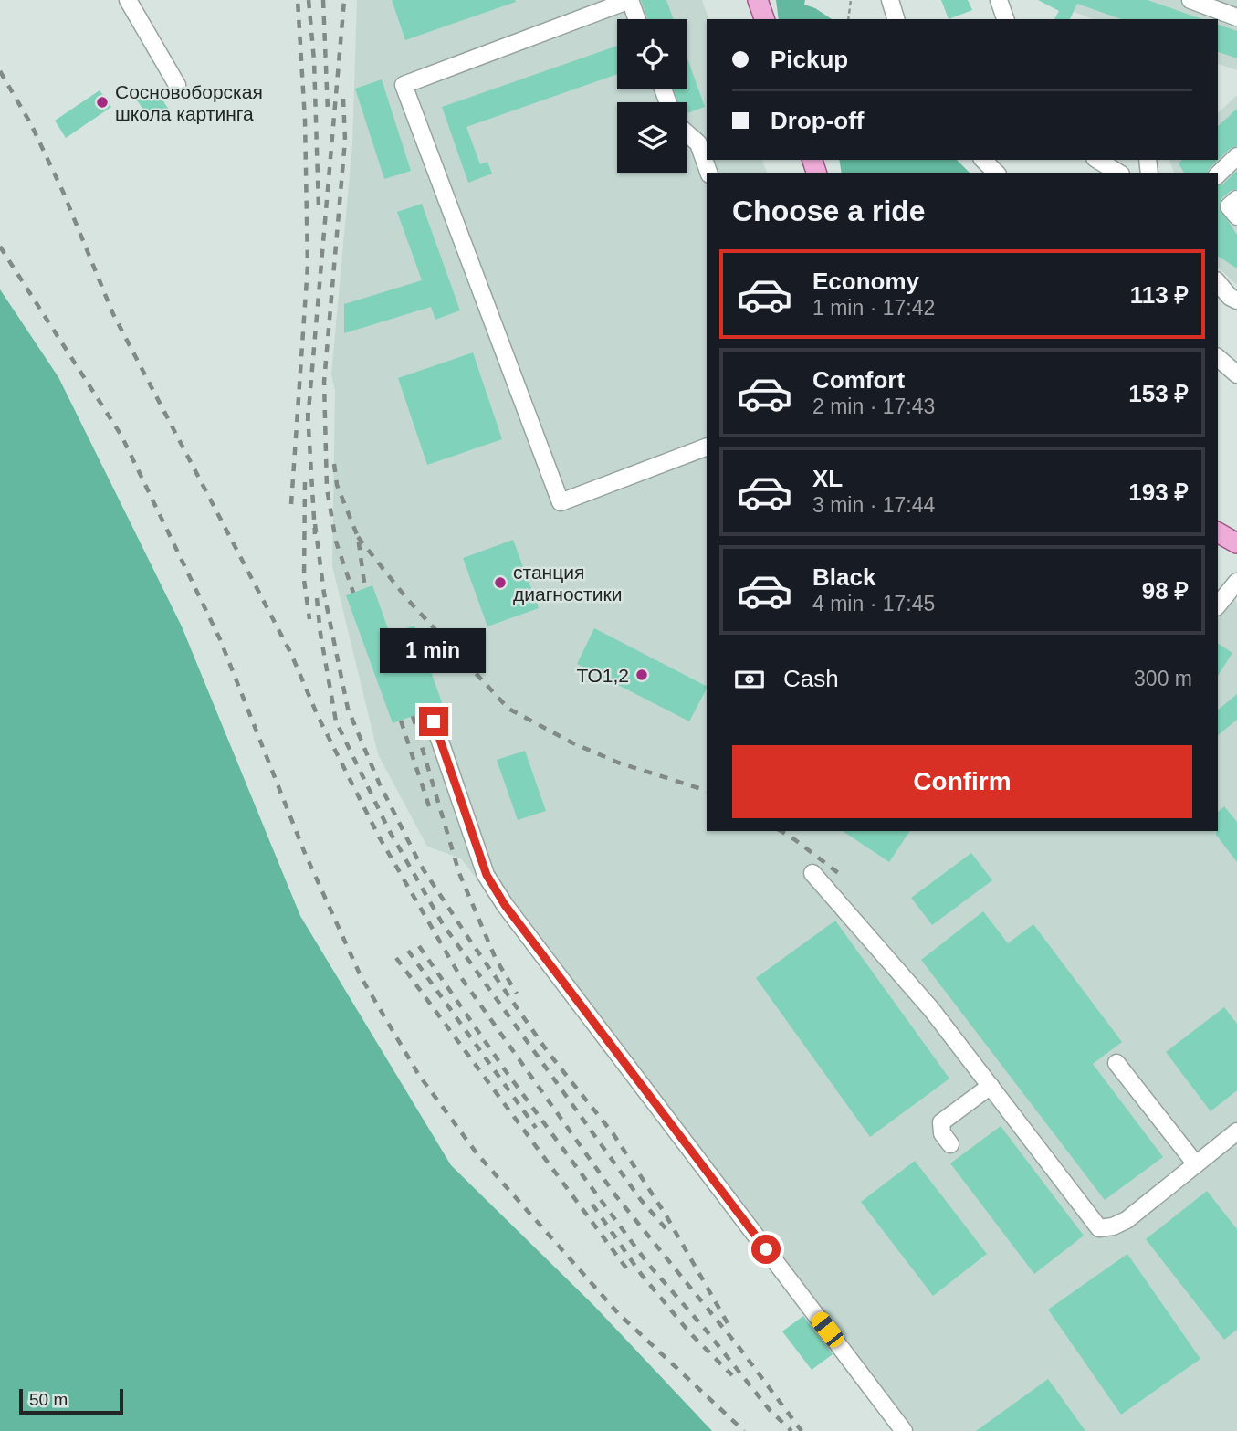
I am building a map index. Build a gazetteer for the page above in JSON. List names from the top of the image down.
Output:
{
  "places": ["Сосновоборская школа картинга", "станция диагностики", "ТО1,2"],
  "scale_bar": "50 m",
  "page": {
    "banner": ["Pickup", "Drop-off"],
    "heading": "Choose a ride",
    "list": [
      {
        "name": "Economy",
        "note": "1 min · 17:42",
        "value": "113 ₽"
      },
      {
        "name": "Comfort",
        "note": "2 min · 17:43",
        "value": "153 ₽"
      },
      {
        "name": "XL",
        "note": "3 min · 17:44",
        "value": "193 ₽"
      },
      {
        "name": "Black",
        "note": "4 min · 17:45",
        "value": "98 ₽"
      }
    ],
    "bubble": "1 min",
    "pay": ["Cash", "300 m"],
    "buttons": "Confirm",
    "scale": "50 m"
  }
}
